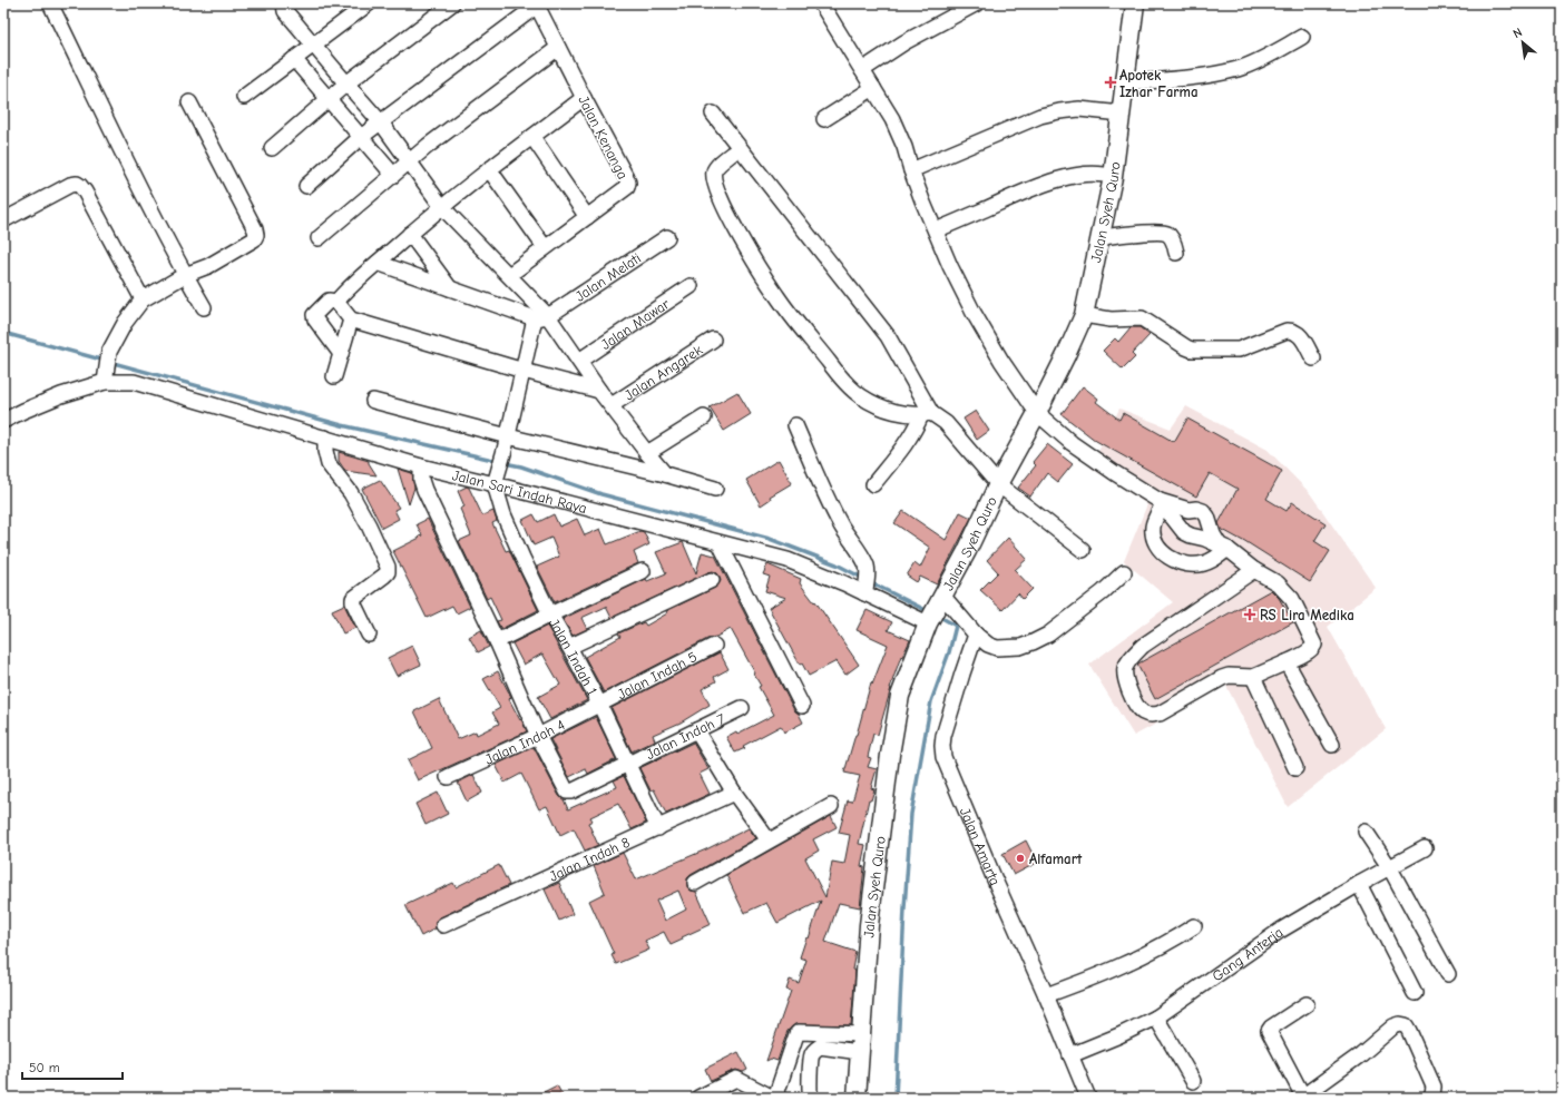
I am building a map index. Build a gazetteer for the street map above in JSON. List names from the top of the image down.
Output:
{
  "streets": {
    "main road": ["Jalan Syeh Quro"],
    "street": [
      "Jalan Kenanga",
      "Jalan Melati",
      "Jalan Mawar",
      "Jalan Anggrek",
      "Jalan Sari Indah Raya",
      "Jalan Indah 1",
      "Jalan Indah 5",
      "Jalan Indah 7",
      "Jalan Indah 4",
      "Jalan Amarta",
      "Jalan Indah 8",
      "Gang Anterja"
    ]
  },
  "crossings": [
    ["Jalan Syeh Quro", "Jalan Sari Indah Raya"],
    ["Jalan Sari Indah Raya", "Jalan Indah 1"],
    ["Jalan Indah 1", "Jalan Indah 5"],
    ["Jalan Indah 1", "Jalan Indah 7"],
    ["Jalan Indah 1", "Jalan Indah 4"],
    ["Jalan Indah 1", "Jalan Indah 8"],
    ["Jalan Indah 5", "Jalan Indah 4"],
    ["Jalan Indah 7", "Jalan Indah 4"],
    ["Jalan Amarta", "Gang Anterja"]
  ],
  "places": {
    "health": ["Apotek Izhar Farma", "RS Lira Medika"],
    "other": ["Alfamart"]
  },
  "scale_bar": "50 m",
  "north": "top left"
}
